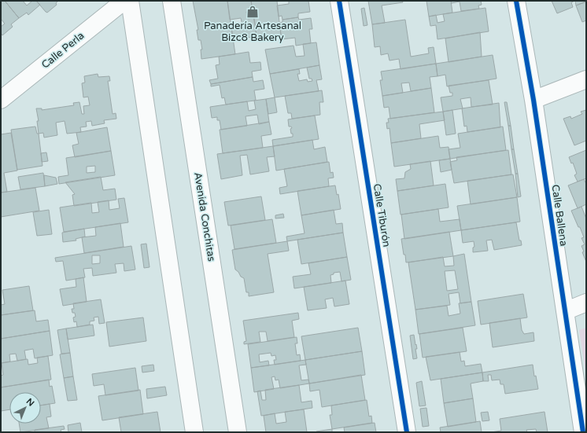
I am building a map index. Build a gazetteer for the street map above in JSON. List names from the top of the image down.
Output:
{
  "streets": {
    "street": [
      "Calle Perla",
      "Calle Tiburón",
      "Calle Ballena",
      "Avenida Conchitas"
    ]
  },
  "places": {
    "shop": ["Panadería Artesanal Bizc8 Bakery"]
  },
  "north": "top right"
}
